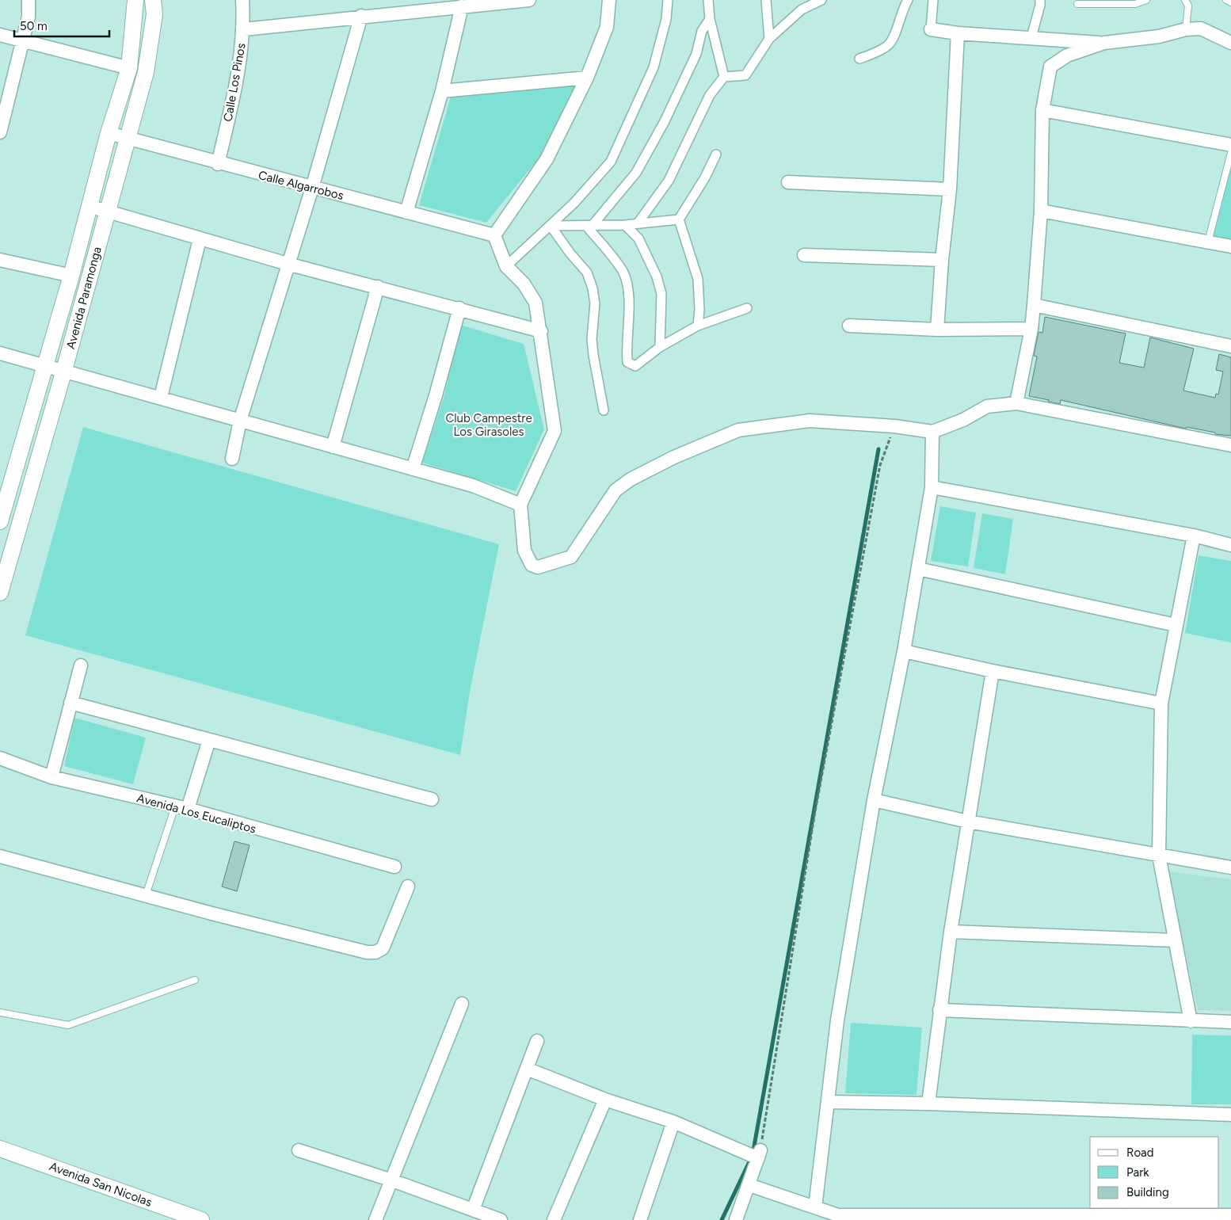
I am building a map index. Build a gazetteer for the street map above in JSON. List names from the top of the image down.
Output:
{
  "streets": {
    "street": [
      "Calle Los Pinos",
      "Calle Algarrobos",
      "Avenida Paramonga",
      "Avenida Los Eucaliptos",
      "Avenida San Nicolas"
    ]
  },
  "crossings": [
    ["Calle Los Pinos", "Calle Algarrobos"],
    ["Calle Algarrobos", "Avenida Paramonga"]
  ],
  "parks": ["Club Campestre Los Girasoles"],
  "legend": ["Road", "Park", "Building"],
  "scale_bar": "50 m"
}
